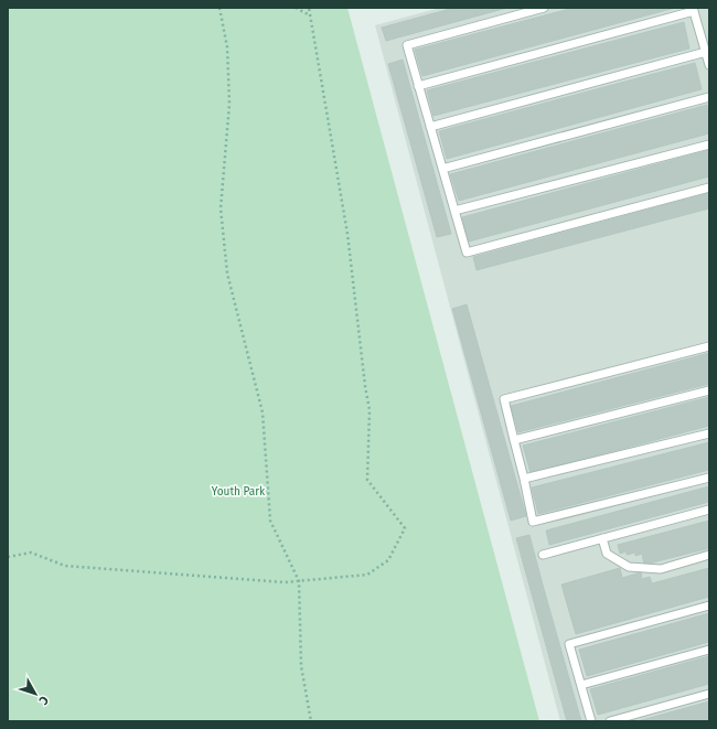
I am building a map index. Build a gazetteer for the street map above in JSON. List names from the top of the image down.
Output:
{
  "parks": ["Youth Park"],
  "north": "bottom right"
}
